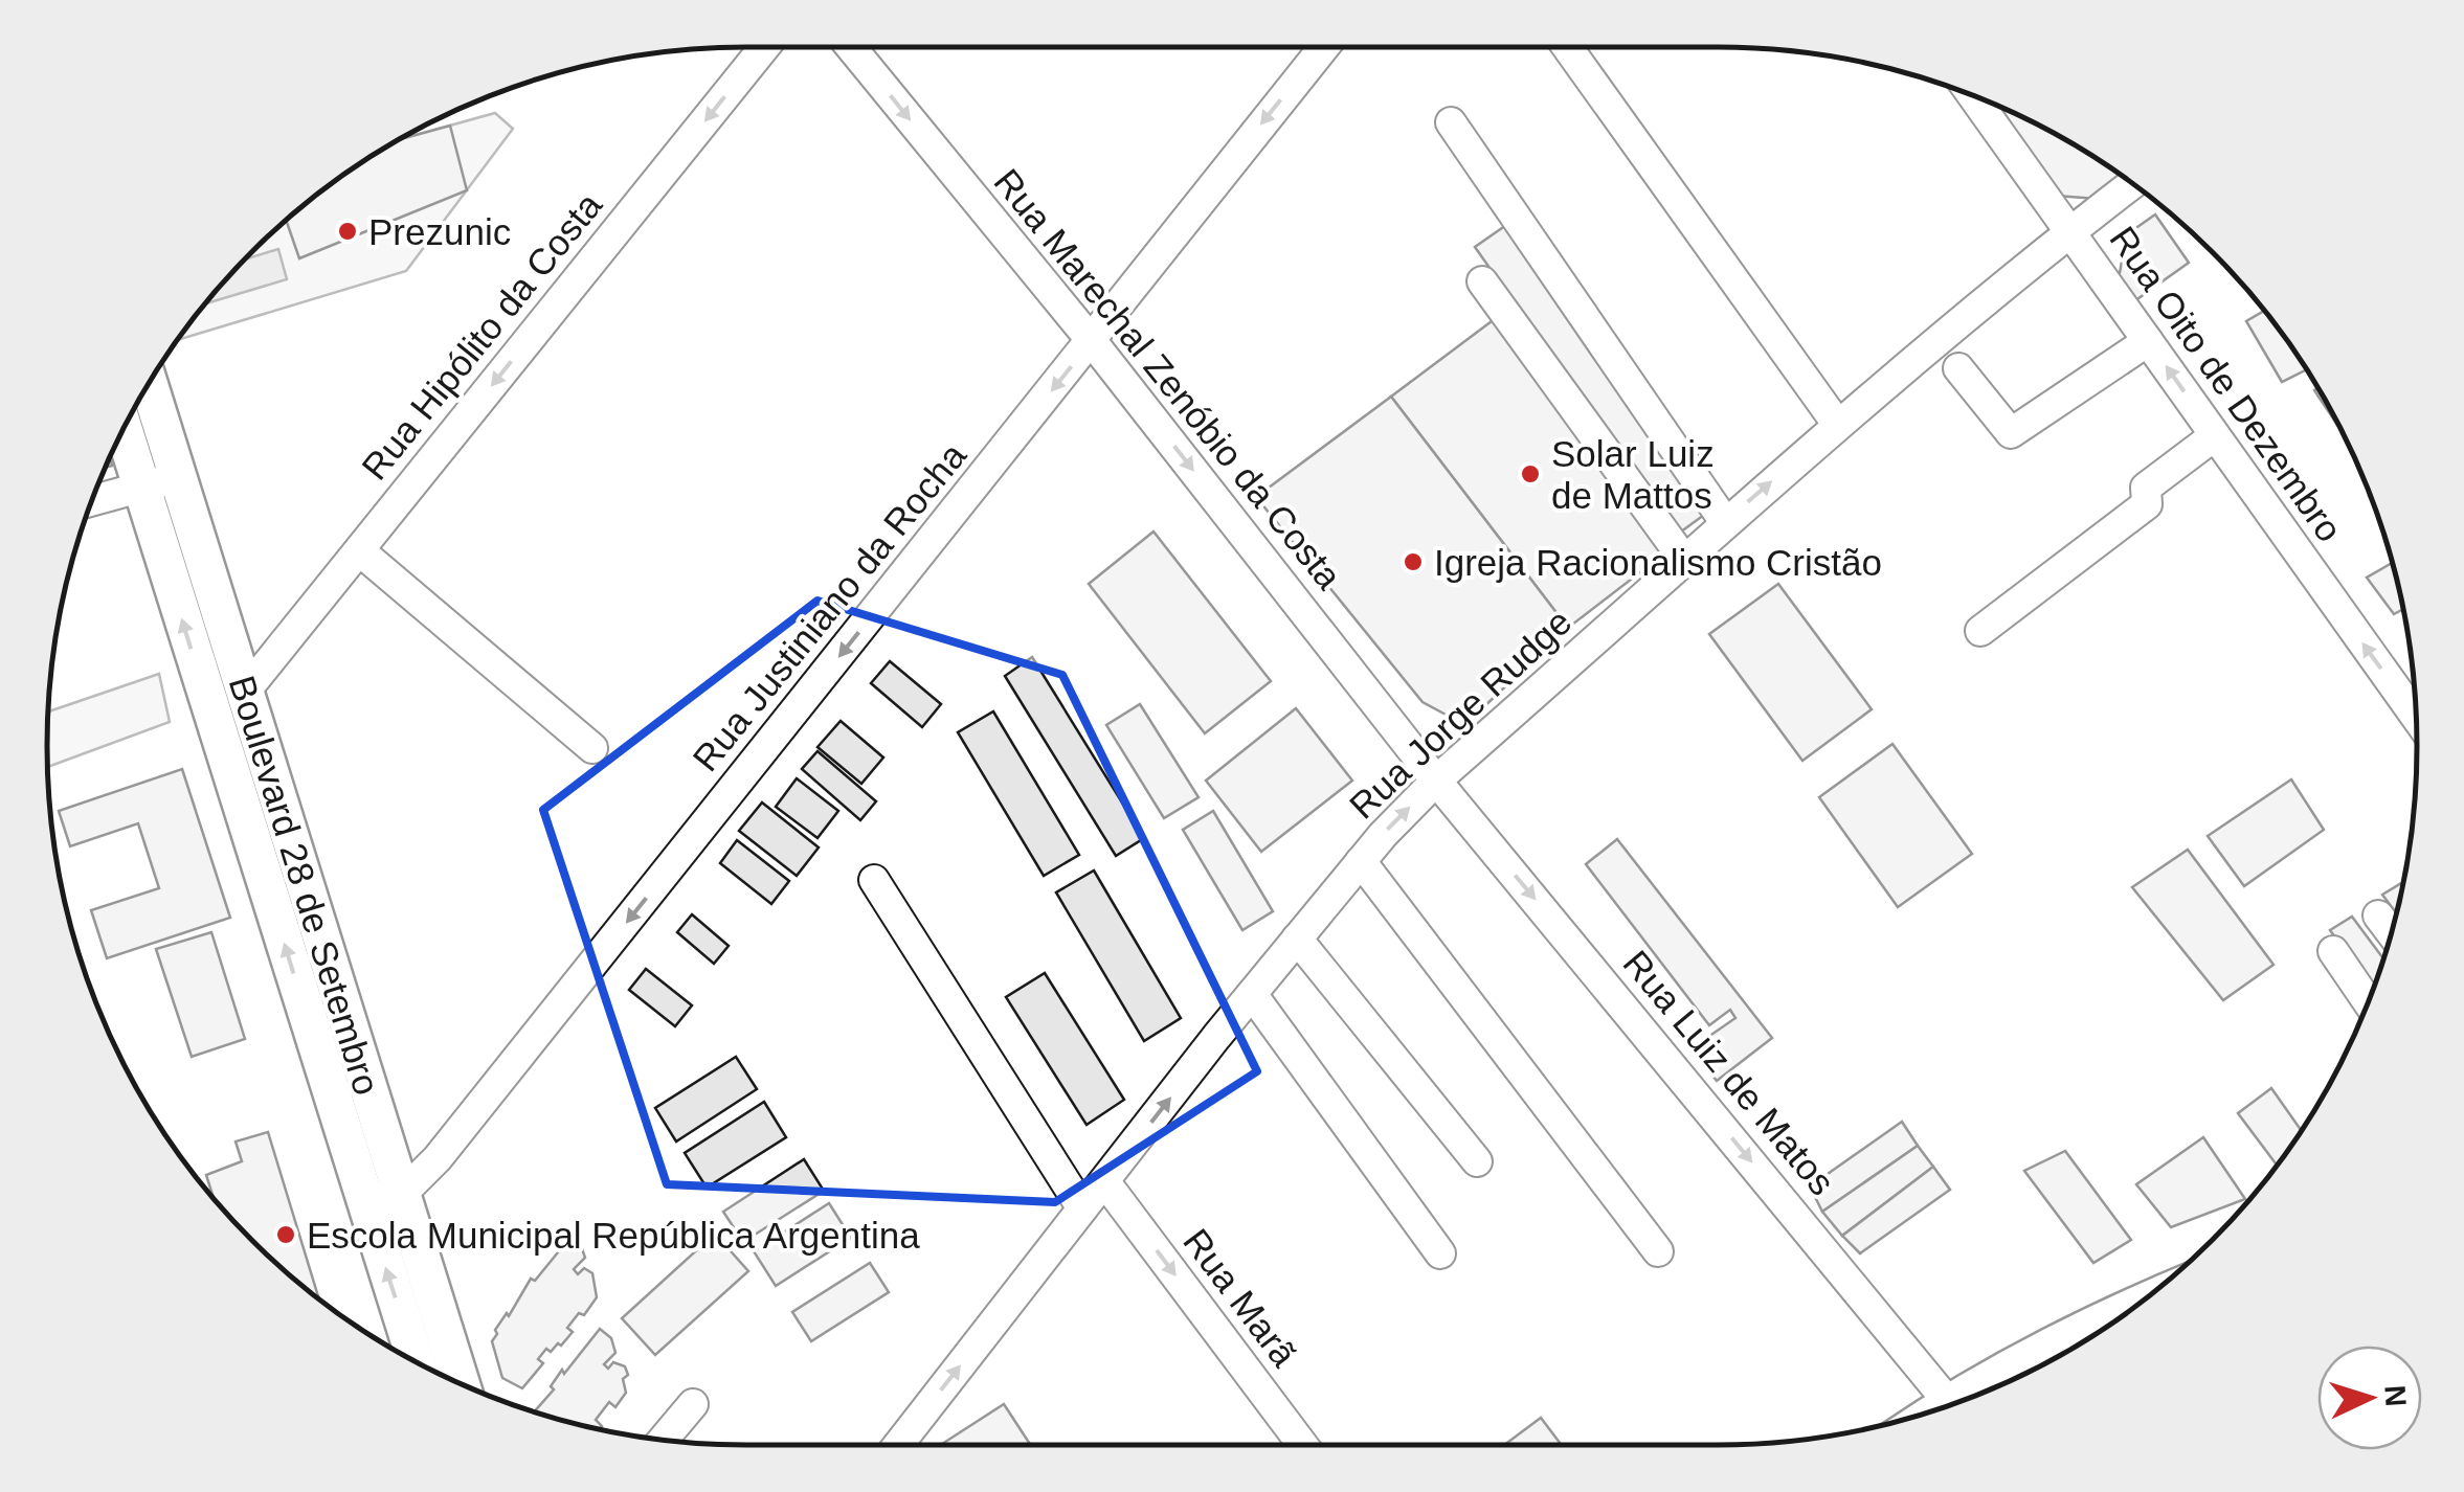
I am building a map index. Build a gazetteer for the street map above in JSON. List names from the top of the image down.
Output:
{
  "streets": {
    "main road": ["Boulevard 28 de Setembro"],
    "street": [
      "Rua Hipólito da Costa",
      "Rua Marechal Zenóbio da Costa",
      "Rua Oito de Dezembro",
      "Rua Justiniano da Rocha",
      "Rua Jorge Rudge",
      "Rua Luiz de Matos",
      "Rua Marã"
    ]
  },
  "crossings": [
    ["Rua Hipólito da Costa", "Boulevard 28 de Setembro"],
    ["Rua Marechal Zenóbio da Costa", "Rua Justiniano da Rocha"],
    ["Rua Marechal Zenóbio da Costa", "Rua Jorge Rudge"],
    ["Rua Marechal Zenóbio da Costa", "Rua Luiz de Matos"],
    ["Rua Oito de Dezembro", "Rua Jorge Rudge"],
    ["Rua Justiniano da Rocha", "Boulevard 28 de Setembro"],
    ["Rua Jorge Rudge", "Rua Luiz de Matos"],
    ["Rua Jorge Rudge", "Rua Marã"]
  ],
  "one_way": [
    "Rua Hipólito da Costa",
    "Rua Marechal Zenóbio da Costa",
    "Rua Oito de Dezembro",
    "Rua Justiniano da Rocha",
    "Rua Jorge Rudge"
  ],
  "places": [
    "Prezunic",
    "Solar Luiz de Mattos",
    "Igreja Racionalismo Cristão",
    "Escola Municipal República Argentina"
  ],
  "north": "right"
}
